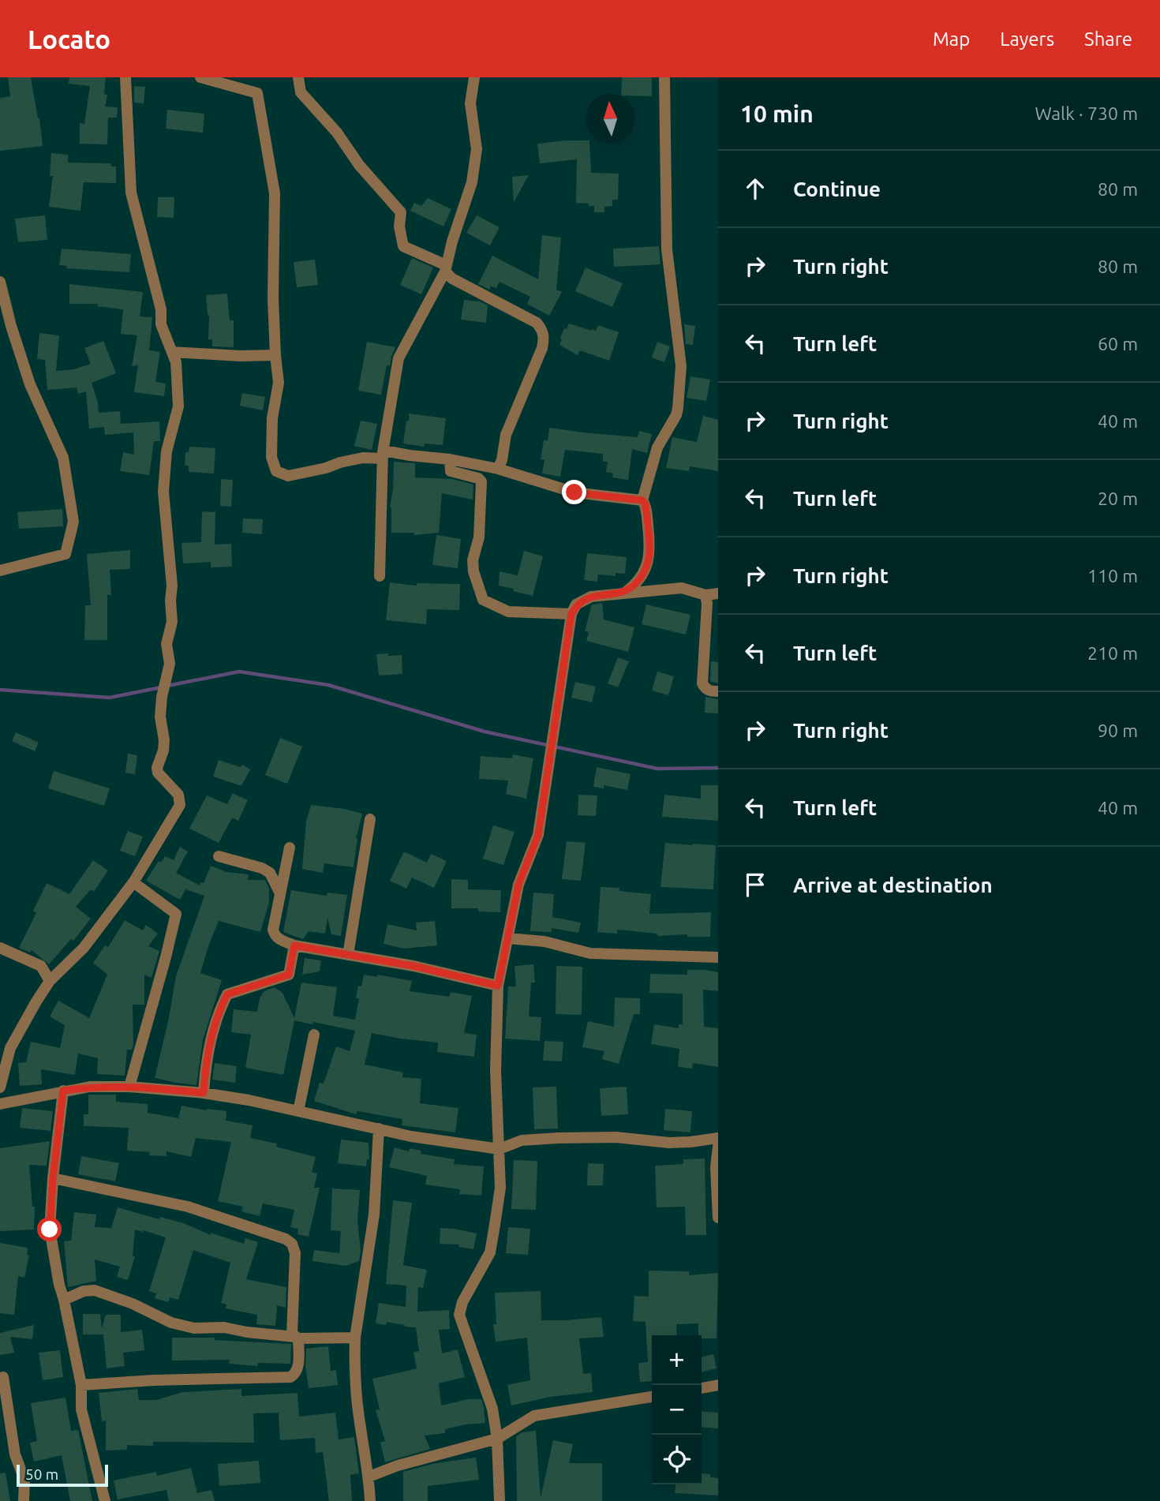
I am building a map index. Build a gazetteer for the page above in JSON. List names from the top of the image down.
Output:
{
  "scale_bar": "50 m",
  "north": "top",
  "page": {
    "header": "Locato",
    "nav": ["Map", "Layers", "Share"],
    "heading": ["10 min", "Walk · 730 m"],
    "list": [
      ["Continue", "80 m"],
      ["Turn right", "80 m"],
      ["Turn left", "60 m"],
      ["Turn right", "40 m"],
      ["Turn left", "20 m"],
      ["Turn right", "110 m"],
      ["Turn left", "210 m"],
      ["Turn right", "90 m"],
      ["Turn left", "40 m"],
      "Arrive at destination"
    ],
    "map_buttons": ["+", "−"],
    "scale": "50 m"
  }
}
